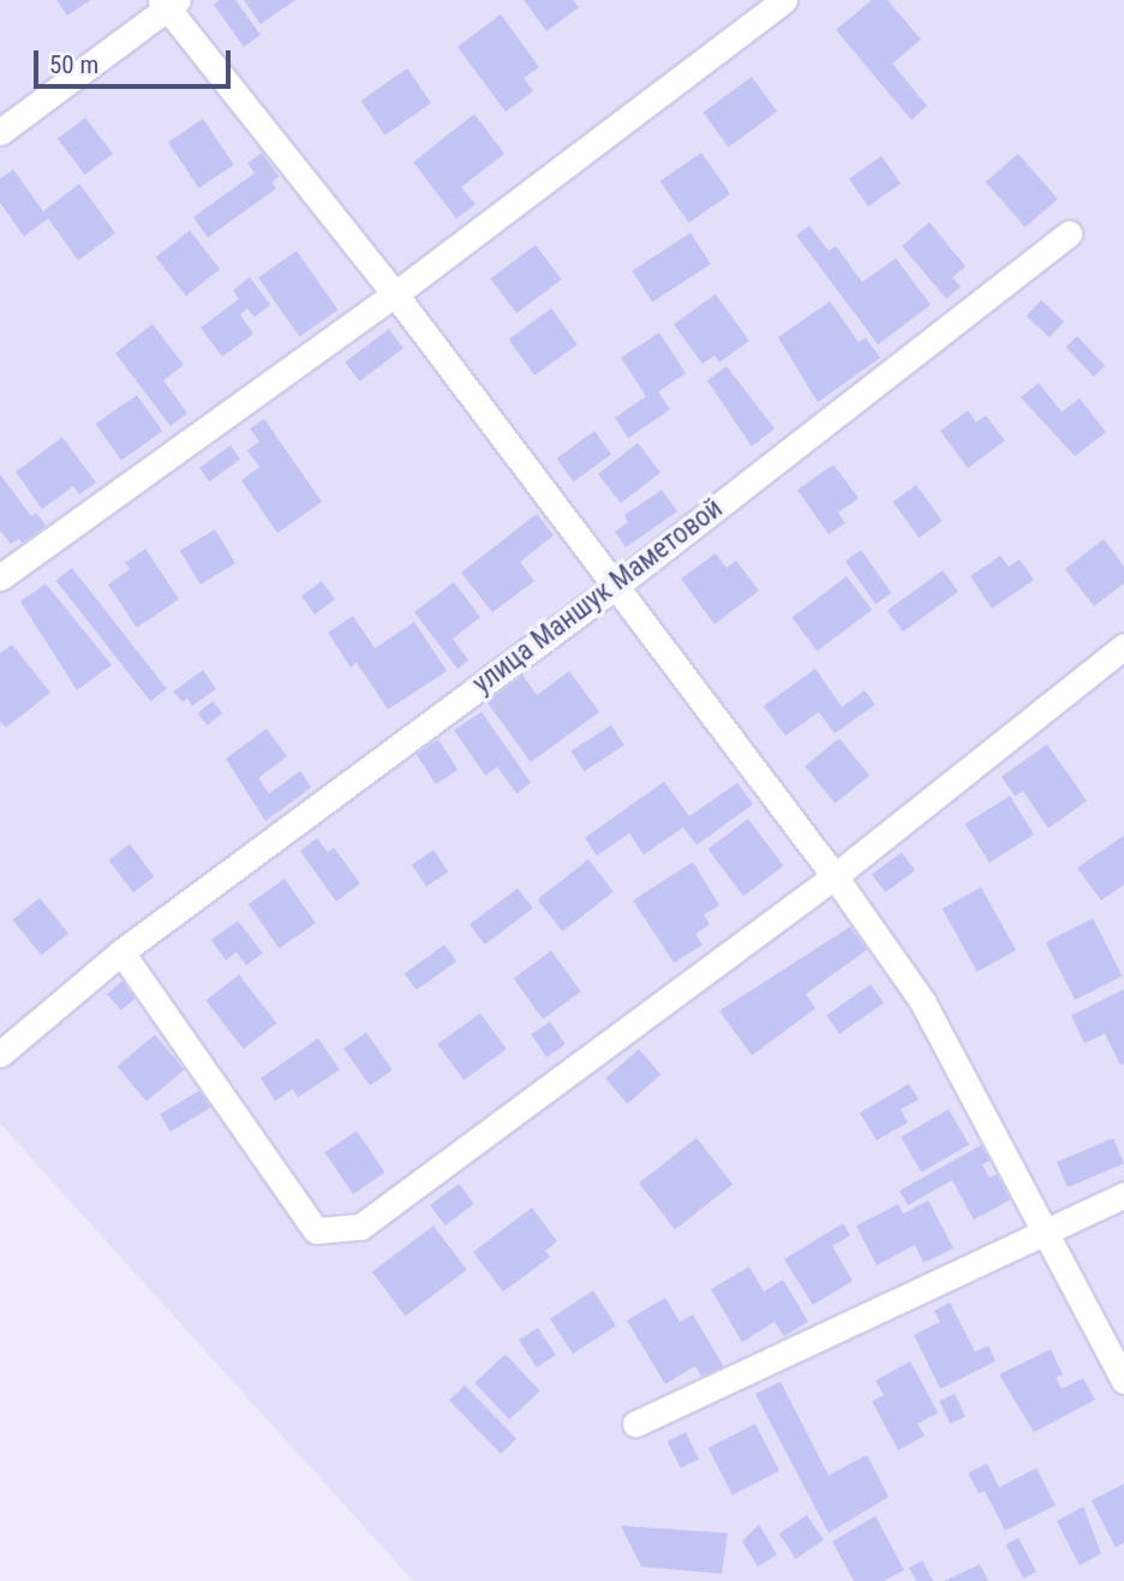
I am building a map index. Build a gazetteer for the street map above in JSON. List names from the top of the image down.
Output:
{
  "streets": {
    "street": ["улица Маншук Маметовой"]
  },
  "scale_bar": "50 m"
}
